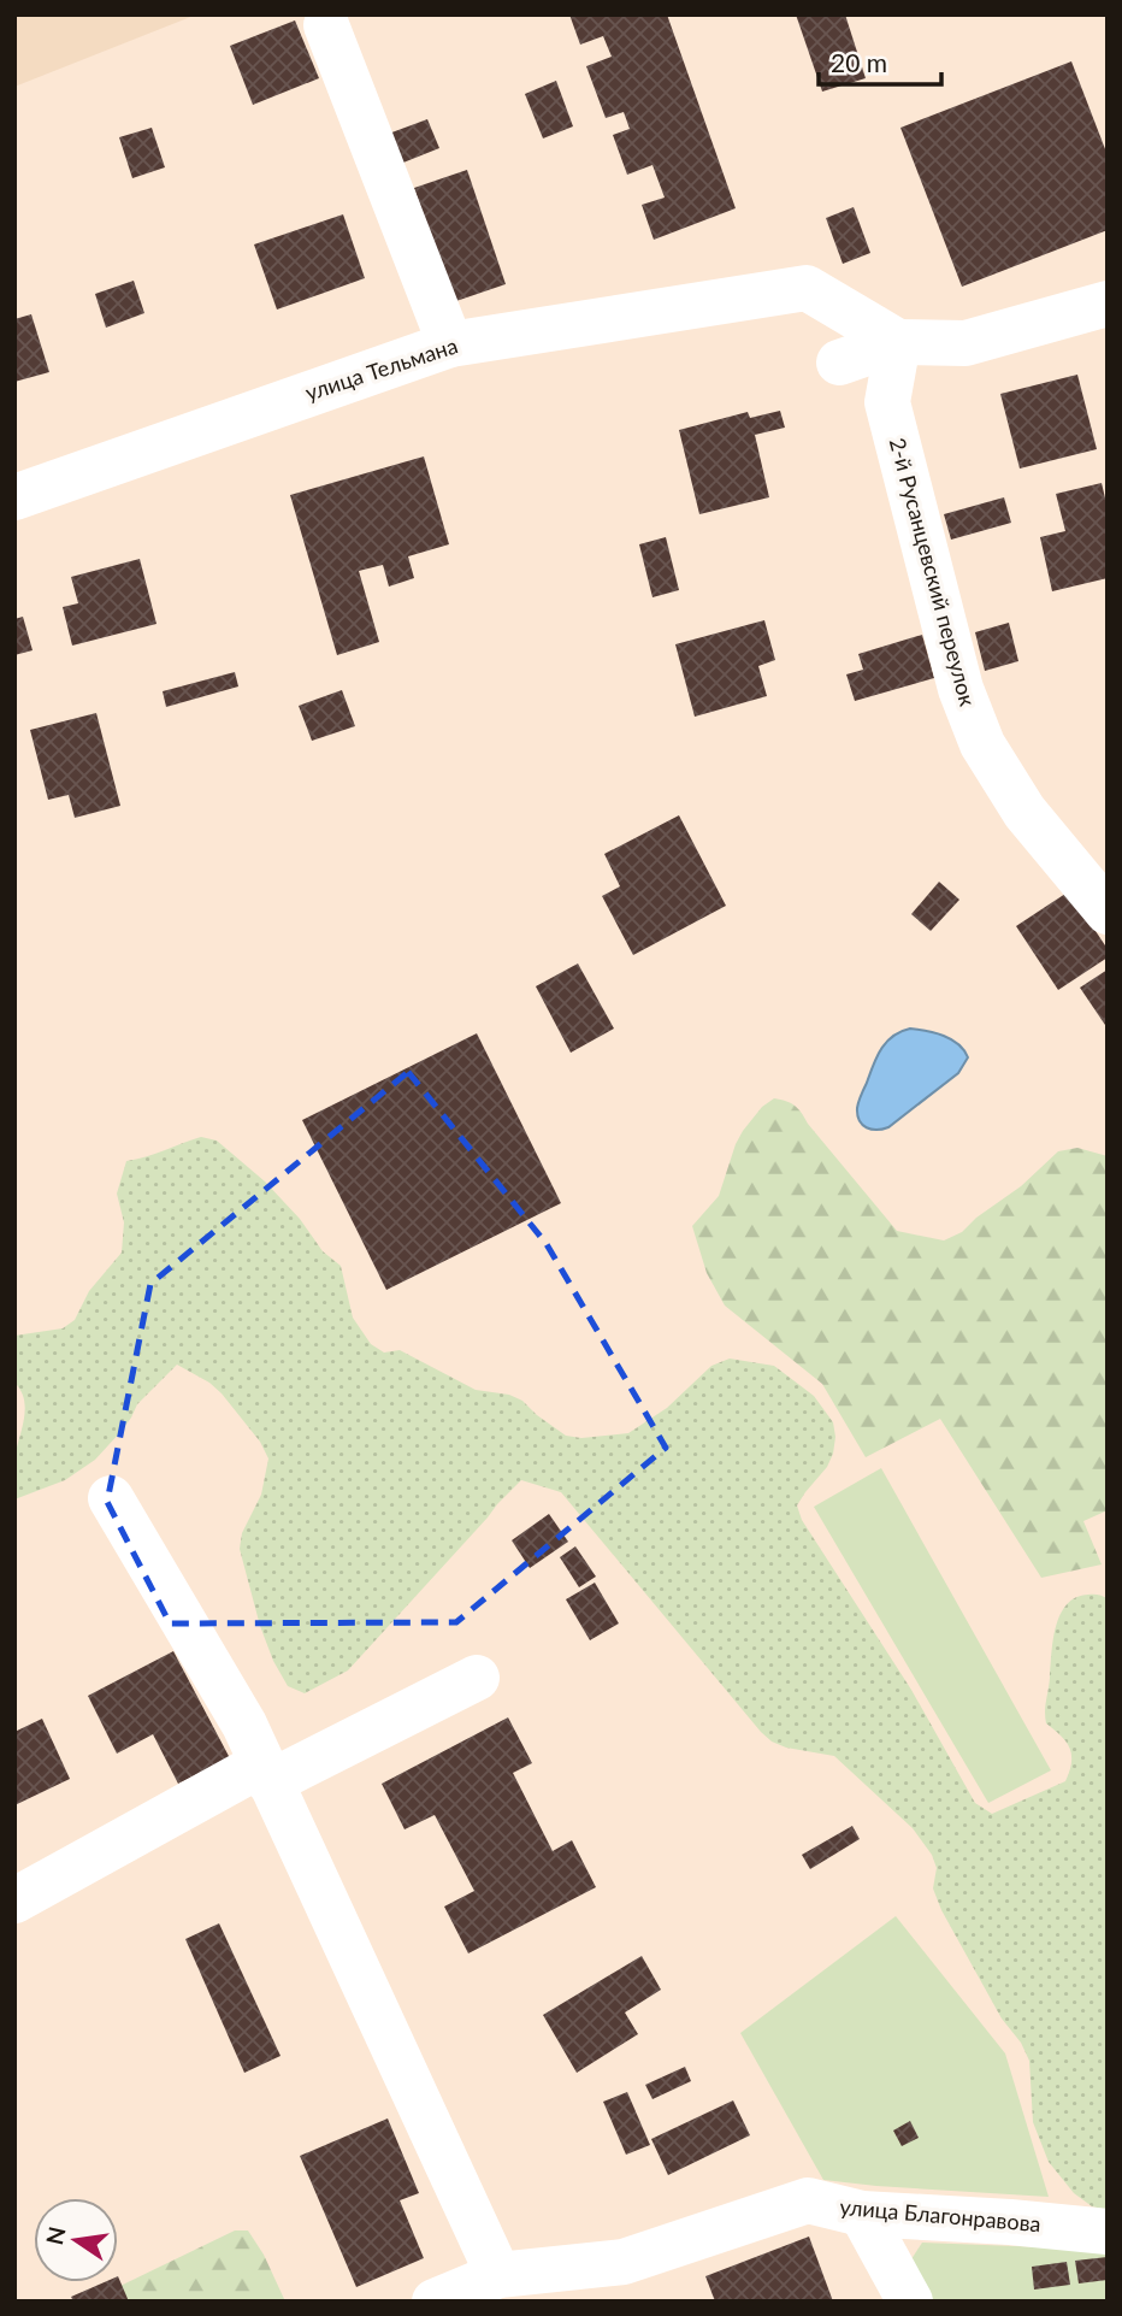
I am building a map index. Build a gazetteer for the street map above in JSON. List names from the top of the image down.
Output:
{
  "streets": {
    "street": ["улица Тельмана", "2-й Русанцевский переулок", "улица Благонравова"]
  },
  "crossings": [
    ["улица Тельмана", "2-й Русанцевский переулок"]
  ],
  "scale_bar": "20 m",
  "north": "left"
}
